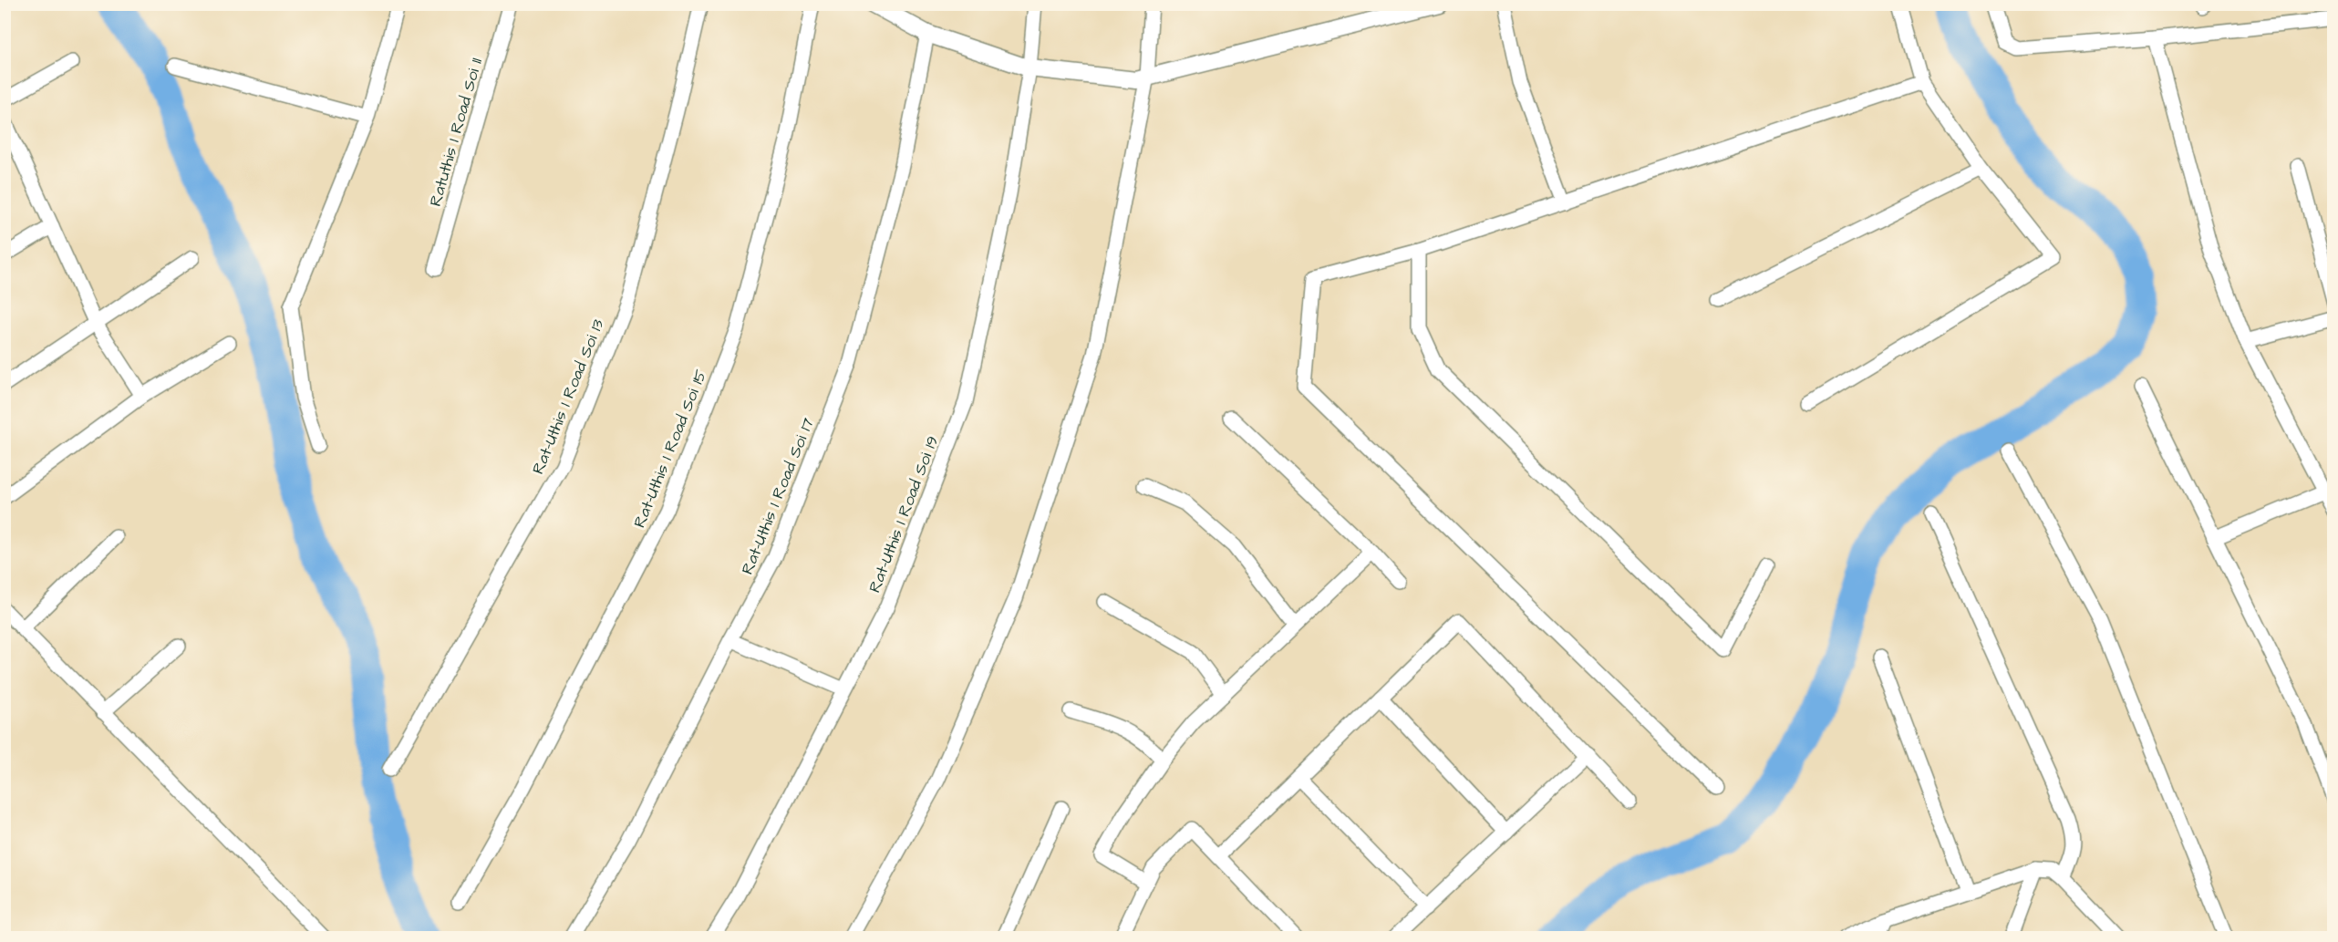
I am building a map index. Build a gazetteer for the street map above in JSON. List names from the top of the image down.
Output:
{
  "streets": {
    "street": [
      "Ratuthis 1 Road Soi 11",
      "Rat-Uthis 1 Road Soi 13",
      "Rat-Uthis 1 Road Soi 15",
      "Rat-Uthis 1 Road Soi 17",
      "Rat-Uthis 1 Road Soi 19"
    ]
  }
}
